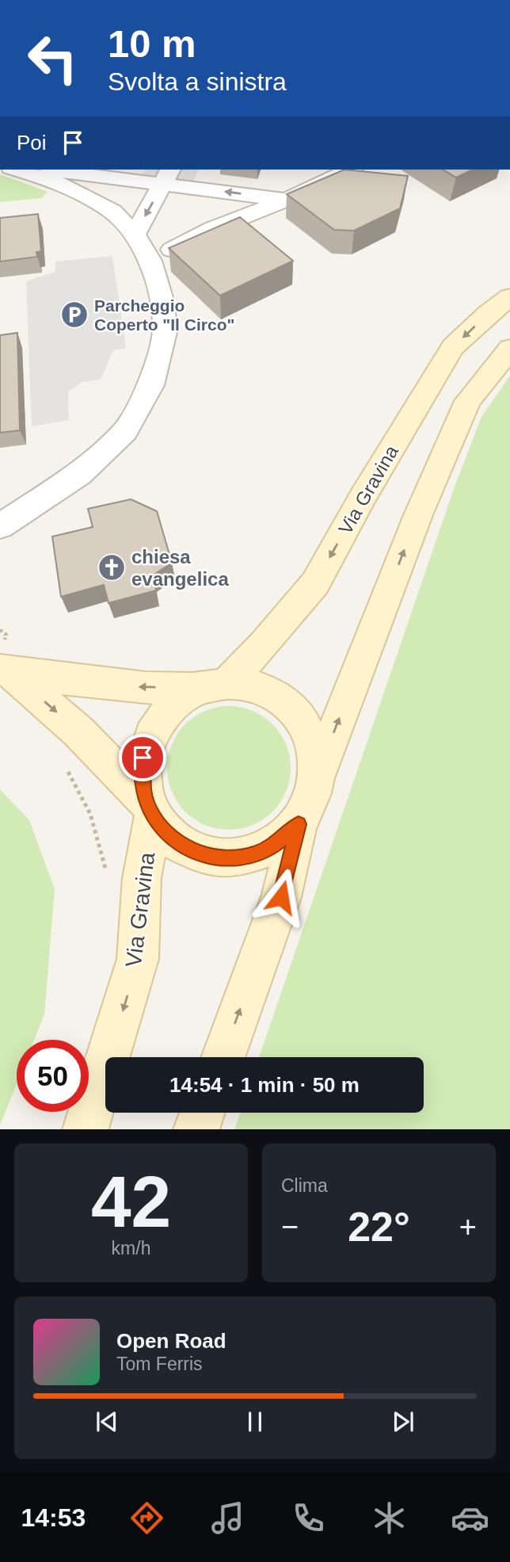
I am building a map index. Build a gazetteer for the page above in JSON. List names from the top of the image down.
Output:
{
  "streets": {
    "main road": ["Via Gravina"]
  },
  "places": {
    "parking": ["Parcheggio Coperto \"Il Circo\""],
    "church": ["chiesa evangelica"]
  },
  "page": {
    "turn": ["10 m", "Svolta a sinistra"],
    "then": "Poi",
    "limit": "50",
    "trip": "14:54 · 1 min · 50 m",
    "tile": [
      ["42", "km/h"],
      "Clima"
    ],
    "heat": ["−", "22°", "+"],
    "song": ["Open Road", "Tom Ferris"],
    "tabs": "14:53"
  }
}
